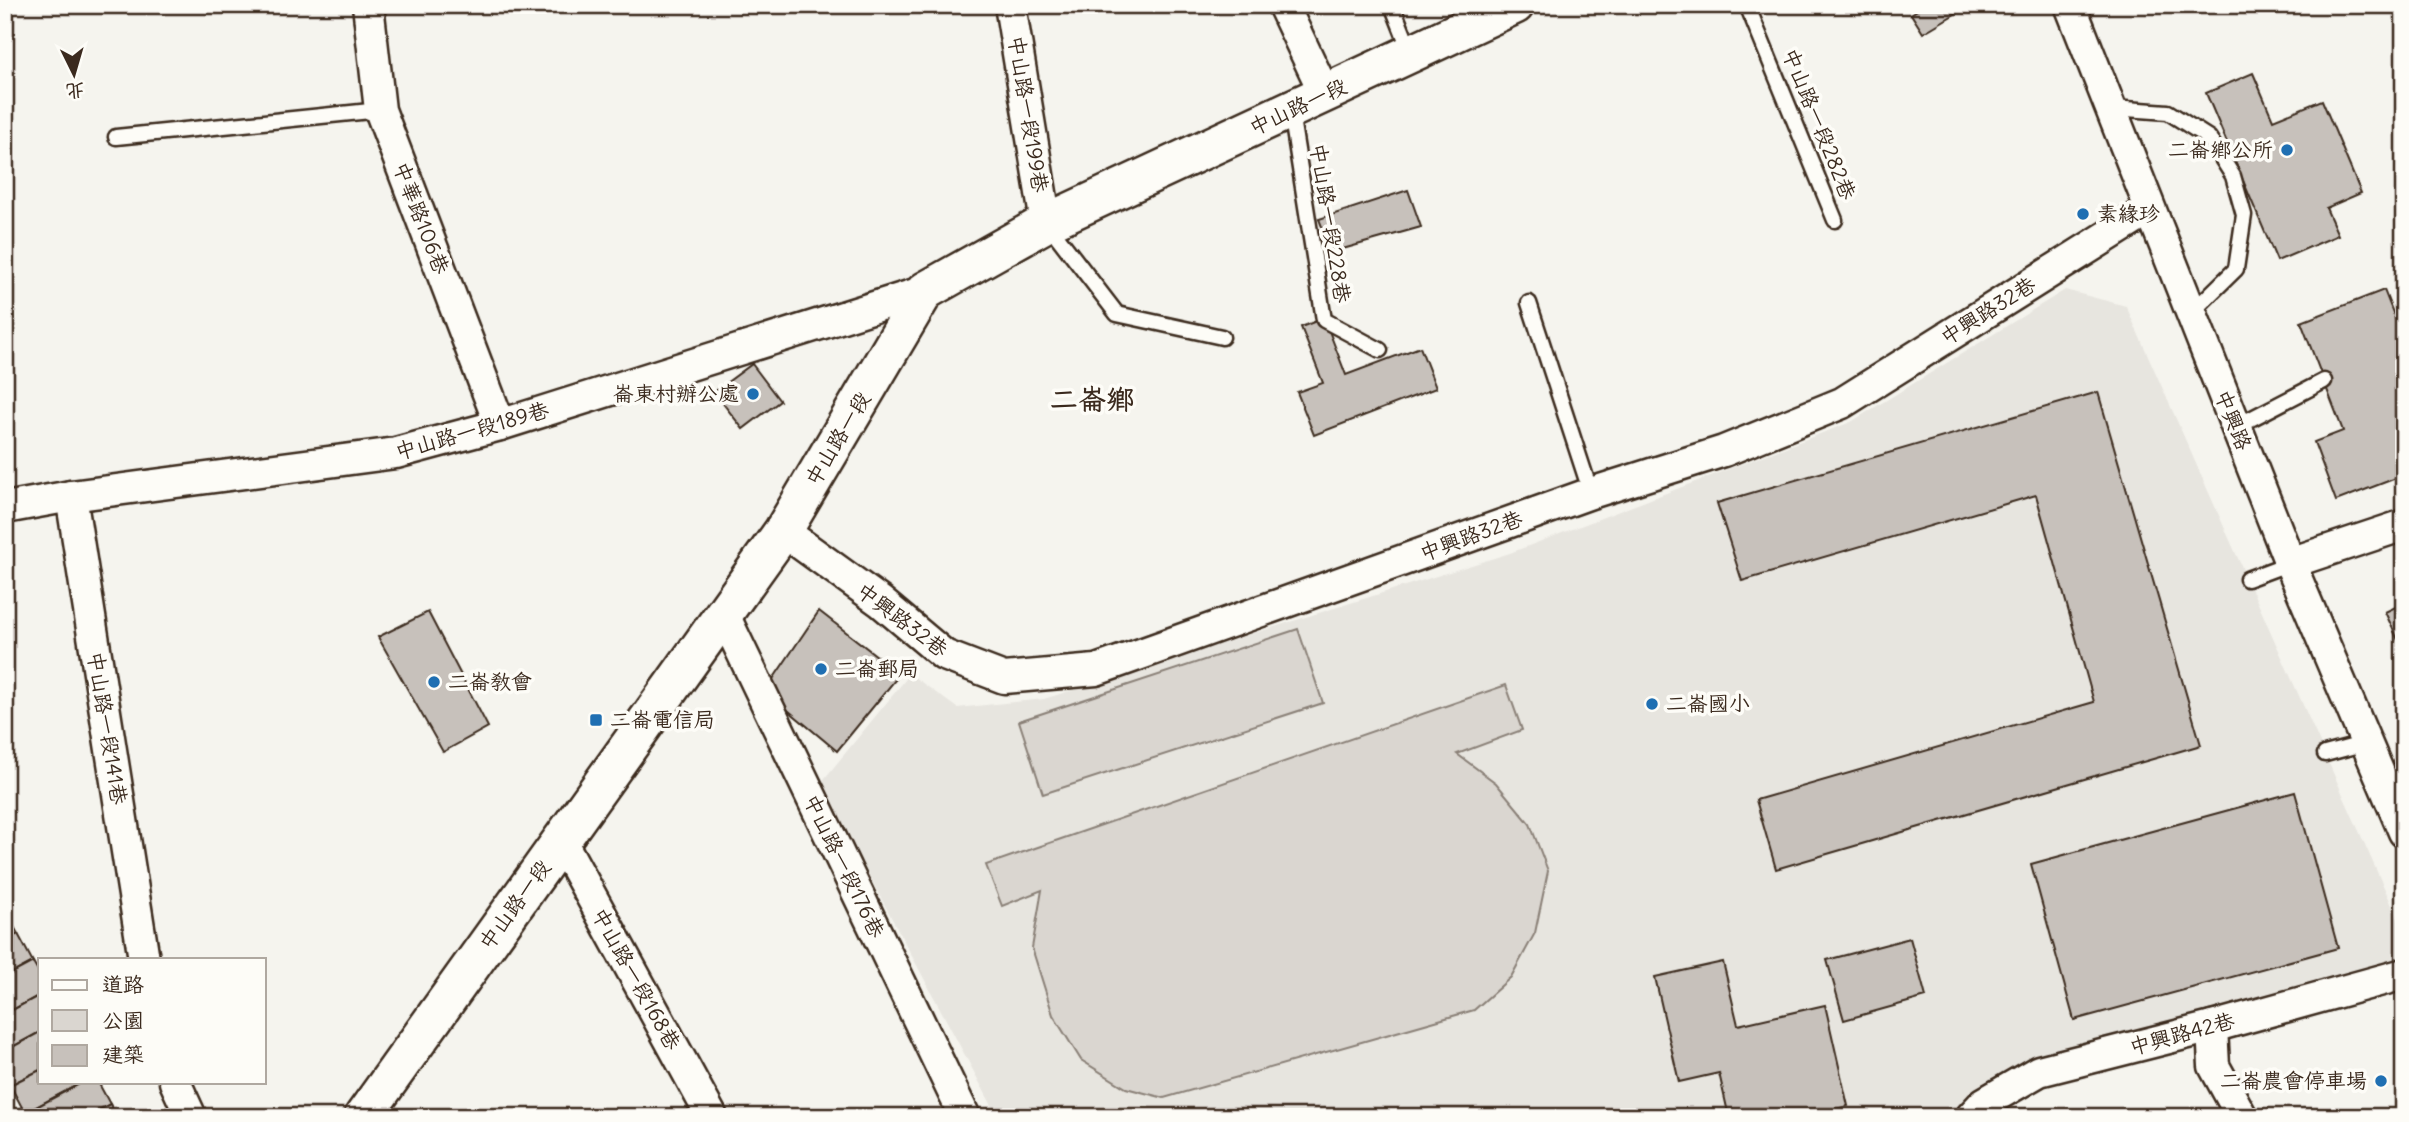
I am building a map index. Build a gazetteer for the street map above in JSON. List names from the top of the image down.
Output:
{
  "streets": {
    "street": [
      "中山路一段",
      "中山路一段199巷",
      "中華路106巷",
      "中興路32巷",
      "中興路",
      "中山路一段189巷",
      "中山路一段141巷",
      "中山路一段176巷",
      "中山路一段168巷",
      "中興路42巷"
    ],
    "lane": ["中山路一段282巷", "中山路一段228巷"]
  },
  "crossings": [
    ["中山路一段", "中山路一段199巷"],
    ["中山路一段", "中山路一段228巷"],
    ["中山路一段", "中興路32巷"],
    ["中山路一段", "中山路一段189巷"],
    ["中山路一段", "中山路一段176巷"],
    ["中山路一段", "中山路一段168巷"],
    ["中華路106巷", "中山路一段189巷"],
    ["中興路32巷", "中興路"],
    ["中山路一段189巷", "中山路一段141巷"]
  ],
  "districts": ["二崙鄉"],
  "places": {
    "other": [
      "二崙鄉公所",
      "素緣珍",
      "崙東村辦公處",
      "二崙郵局",
      "二崙教會",
      "二崙國小",
      "二崙農會停車場"
    ],
    "transit": ["二崙電信局"]
  },
  "legend": ["道路", "公園", "建築"],
  "north": "bottom"
}
